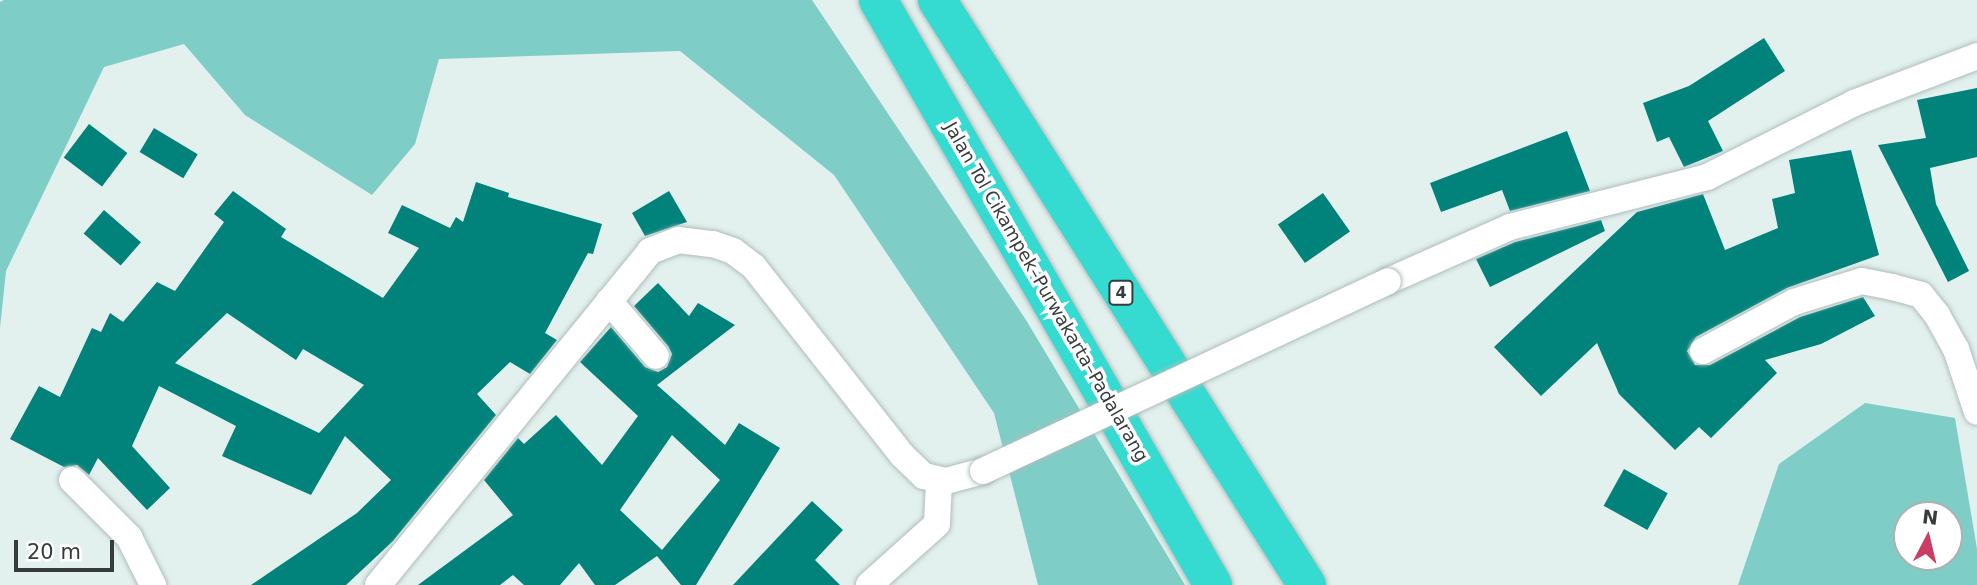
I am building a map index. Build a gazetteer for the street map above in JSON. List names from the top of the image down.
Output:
{
  "streets": {
    "highway": ["Jalan Tol Cikampek–Purwakarta–Padalarang", "4"]
  },
  "scale_bar": "20 m",
  "north": "top"
}
